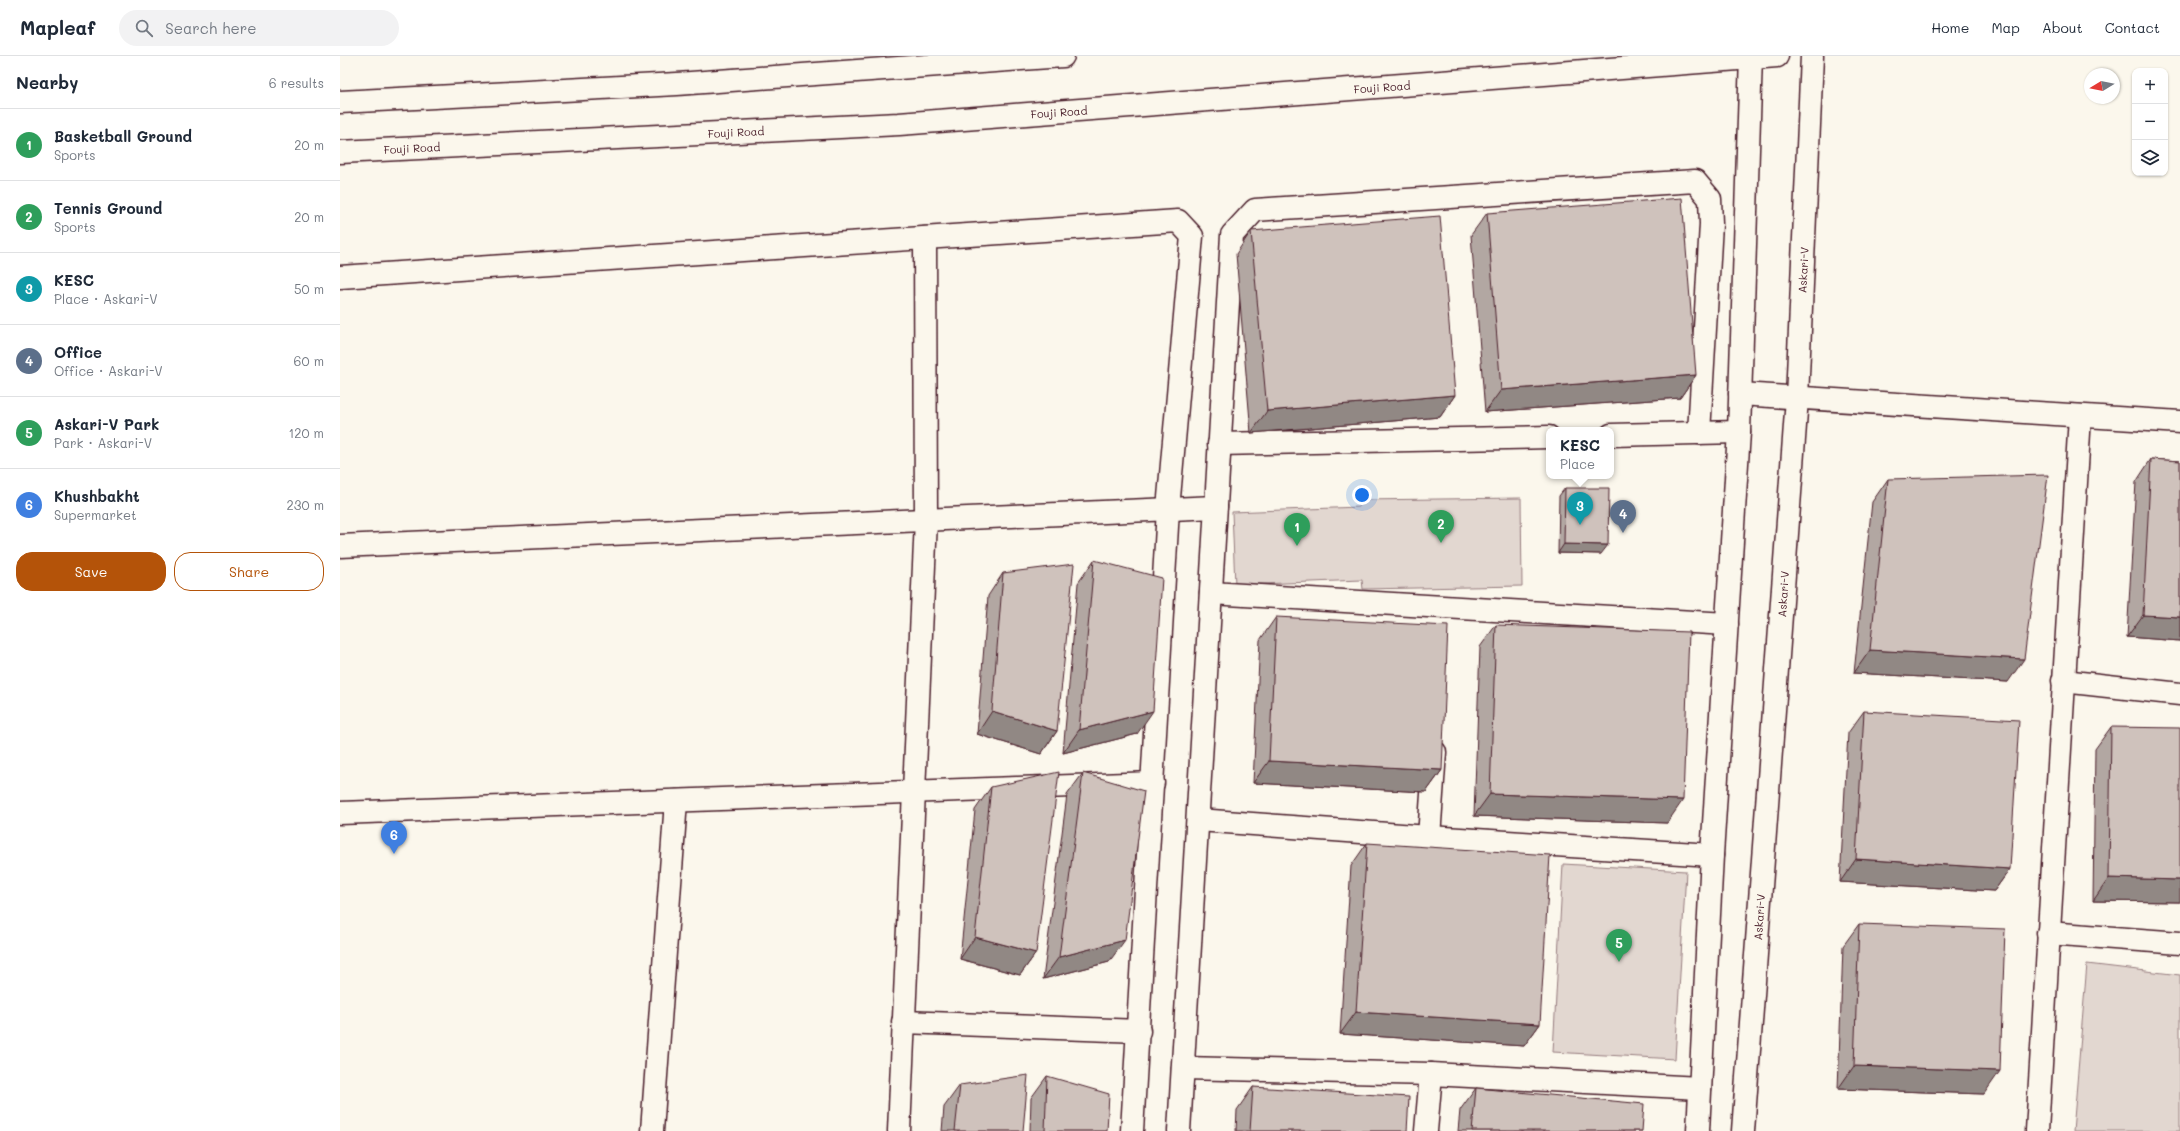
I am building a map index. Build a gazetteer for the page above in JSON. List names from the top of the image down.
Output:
{
  "streets": {
    "street": ["Fouji Road", "Askari-V"]
  },
  "north": "left",
  "page": {
    "header": "Mapleaf",
    "search": "Search here",
    "nav": [
      "Home",
      "Map",
      "About",
      "Contact"
    ],
    "heading": ["Nearby", "6 results"],
    "map_buttons": ["+", "−"],
    "list": [
      {
        "mark": "1",
        "name": "Basketball Ground",
        "note": "Sports",
        "value": "20 m"
      },
      {
        "mark": "2",
        "name": "Tennis Ground",
        "note": "Sports",
        "value": "20 m"
      },
      {
        "mark": "3",
        "name": "KESC",
        "note": "Place · Askari-V",
        "value": "50 m"
      },
      {
        "mark": "4",
        "name": "Office",
        "note": "Office · Askari-V",
        "value": "60 m"
      },
      {
        "mark": "5",
        "name": "Askari-V Park",
        "note": "Park · Askari-V",
        "value": "120 m"
      },
      {
        "mark": "6",
        "name": "Khushbakht",
        "note": "Supermarket",
        "value": "230 m"
      }
    ],
    "popup": ["KESC", "Place"],
    "pins": [
      "3",
      "4",
      "2",
      "1",
      "6",
      "5"
    ],
    "buttons": ["Save", "Share"]
  }
}
